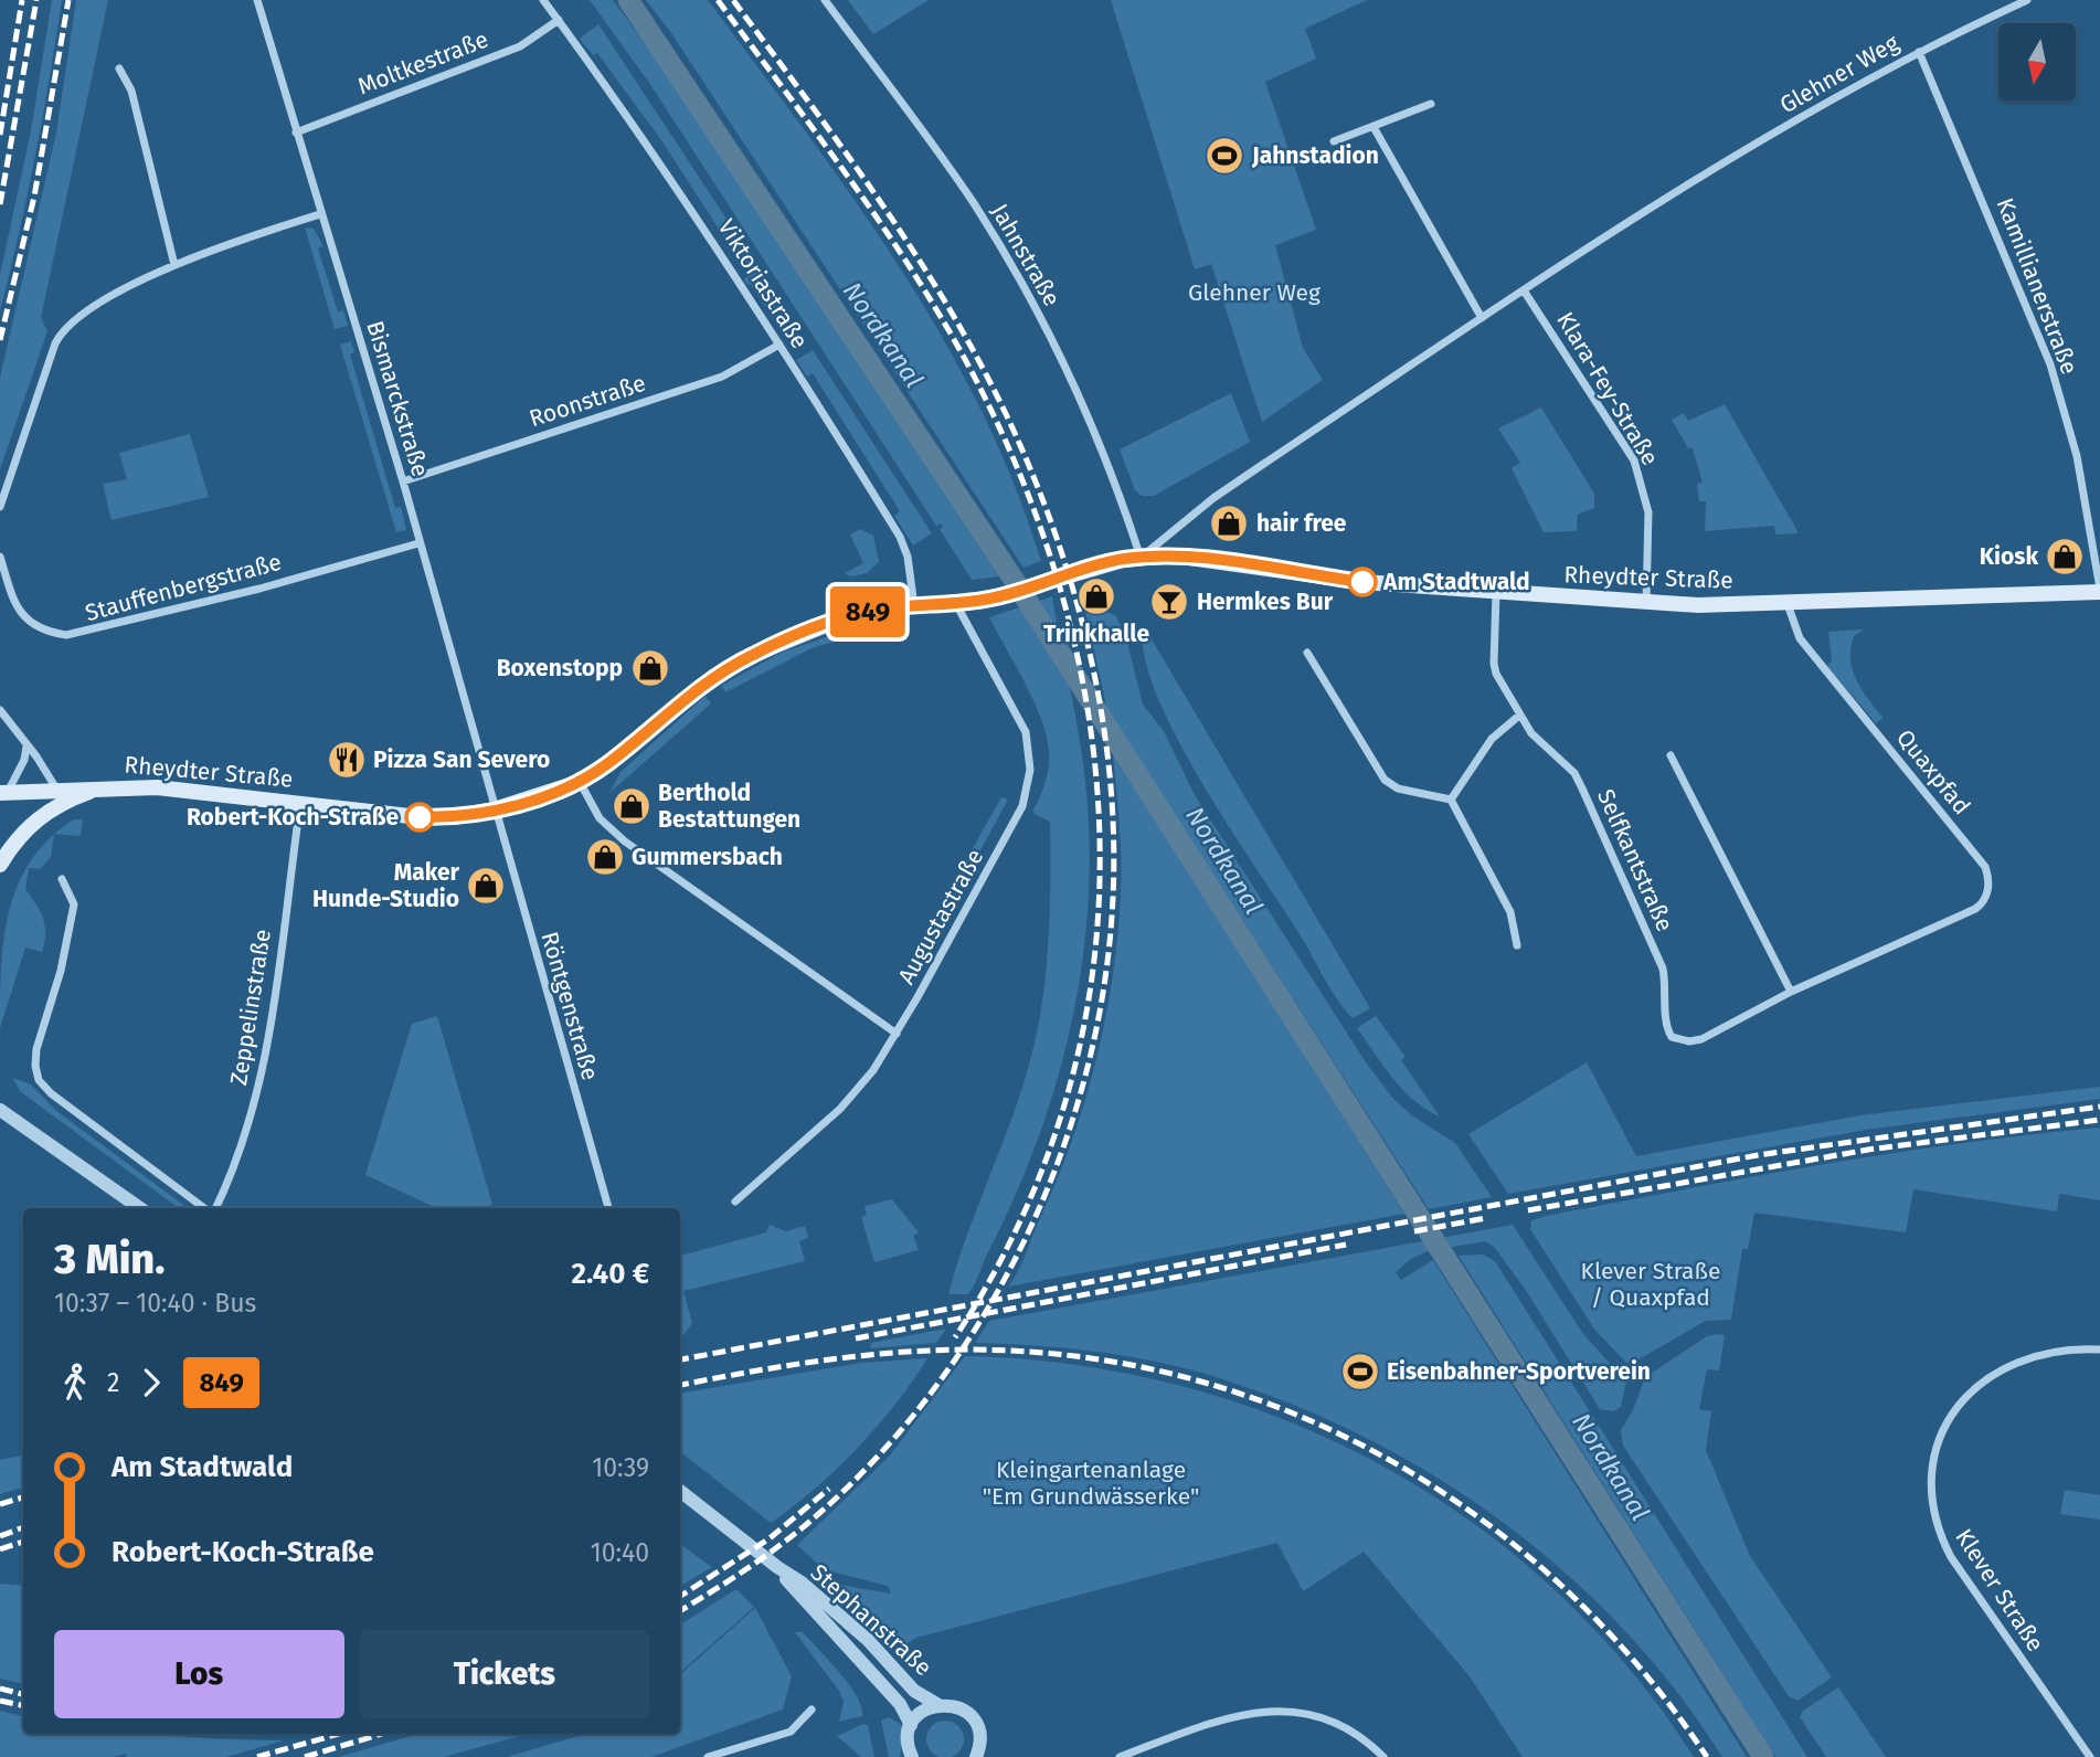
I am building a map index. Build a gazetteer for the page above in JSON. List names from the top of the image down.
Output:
{
  "streets": {
    "main road": ["Rheydter Straße"],
    "street": [
      "Moltkestraße",
      "Glehner Weg",
      "Jahnstraße",
      "Viktoriastraße",
      "Kamillianerstraße",
      "Klara-Fey-Straße",
      "Bismarckstraße",
      "Roonstraße",
      "Stauffenbergstraße",
      "Quaxpfad",
      "Selfkantstraße",
      "Augustastraße",
      "Röntgenstraße",
      "Zeppelinstraße",
      "Klever Straße",
      "Stephanstraße"
    ]
  },
  "crossings": [
    ["Moltkestraße", "Viktoriastraße"],
    ["Moltkestraße", "Bismarckstraße"],
    ["Glehner Weg", "Jahnstraße"],
    ["Glehner Weg", "Kamillianerstraße"],
    ["Glehner Weg", "Klara-Fey-Straße"],
    ["Glehner Weg", "Rheydter Straße"],
    ["Jahnstraße", "Rheydter Straße"],
    ["Viktoriastraße", "Roonstraße"],
    ["Viktoriastraße", "Rheydter Straße"],
    ["Kamillianerstraße", "Rheydter Straße"],
    ["Klara-Fey-Straße", "Rheydter Straße"],
    ["Bismarckstraße", "Roonstraße"],
    ["Bismarckstraße", "Rheydter Straße"],
    ["Bismarckstraße", "Stauffenbergstraße"],
    ["Bismarckstraße", "Röntgenstraße"],
    ["Rheydter Straße", "Quaxpfad"],
    ["Rheydter Straße", "Selfkantstraße"],
    ["Rheydter Straße", "Augustastraße"],
    ["Rheydter Straße", "Röntgenstraße"],
    ["Rheydter Straße", "Zeppelinstraße"],
    ["Quaxpfad", "Selfkantstraße"]
  ],
  "water": ["Nordkanal"],
  "parks": ["Glehner Weg", "Klever Straße / Quaxpfad", "Kleingartenanlage \"Em Grundwässerke\""],
  "places": {
    "sports": ["Jahnstadion", "Eisenbahner-Sportverein"],
    "shop": [
      "hair free",
      "Kiosk",
      "Trinkhalle",
      "Boxenstopp",
      "Berthold Bestattungen",
      "Gummersbach",
      "Maker Hunde-Studio"
    ],
    "other": ["Am Stadtwald", "Robert-Koch-Straße"],
    "bar": ["Hermkes Bur"],
    "restaurant": ["Pizza San Severo"]
  },
  "lines": ["bus line 849"],
  "north": "bottom",
  "page": {
    "on_map": "849",
    "heading": ["3 Min.", "10:37 – 10:40 · Bus", "2.40 €"],
    "legs": ["2", "849"],
    "list": [
      {
        "name": "Am Stadtwald",
        "value": "10:39"
      },
      {
        "name": "Robert-Koch-Straße",
        "value": "10:40"
      }
    ],
    "buttons": ["Los", "Tickets"]
  }
}
